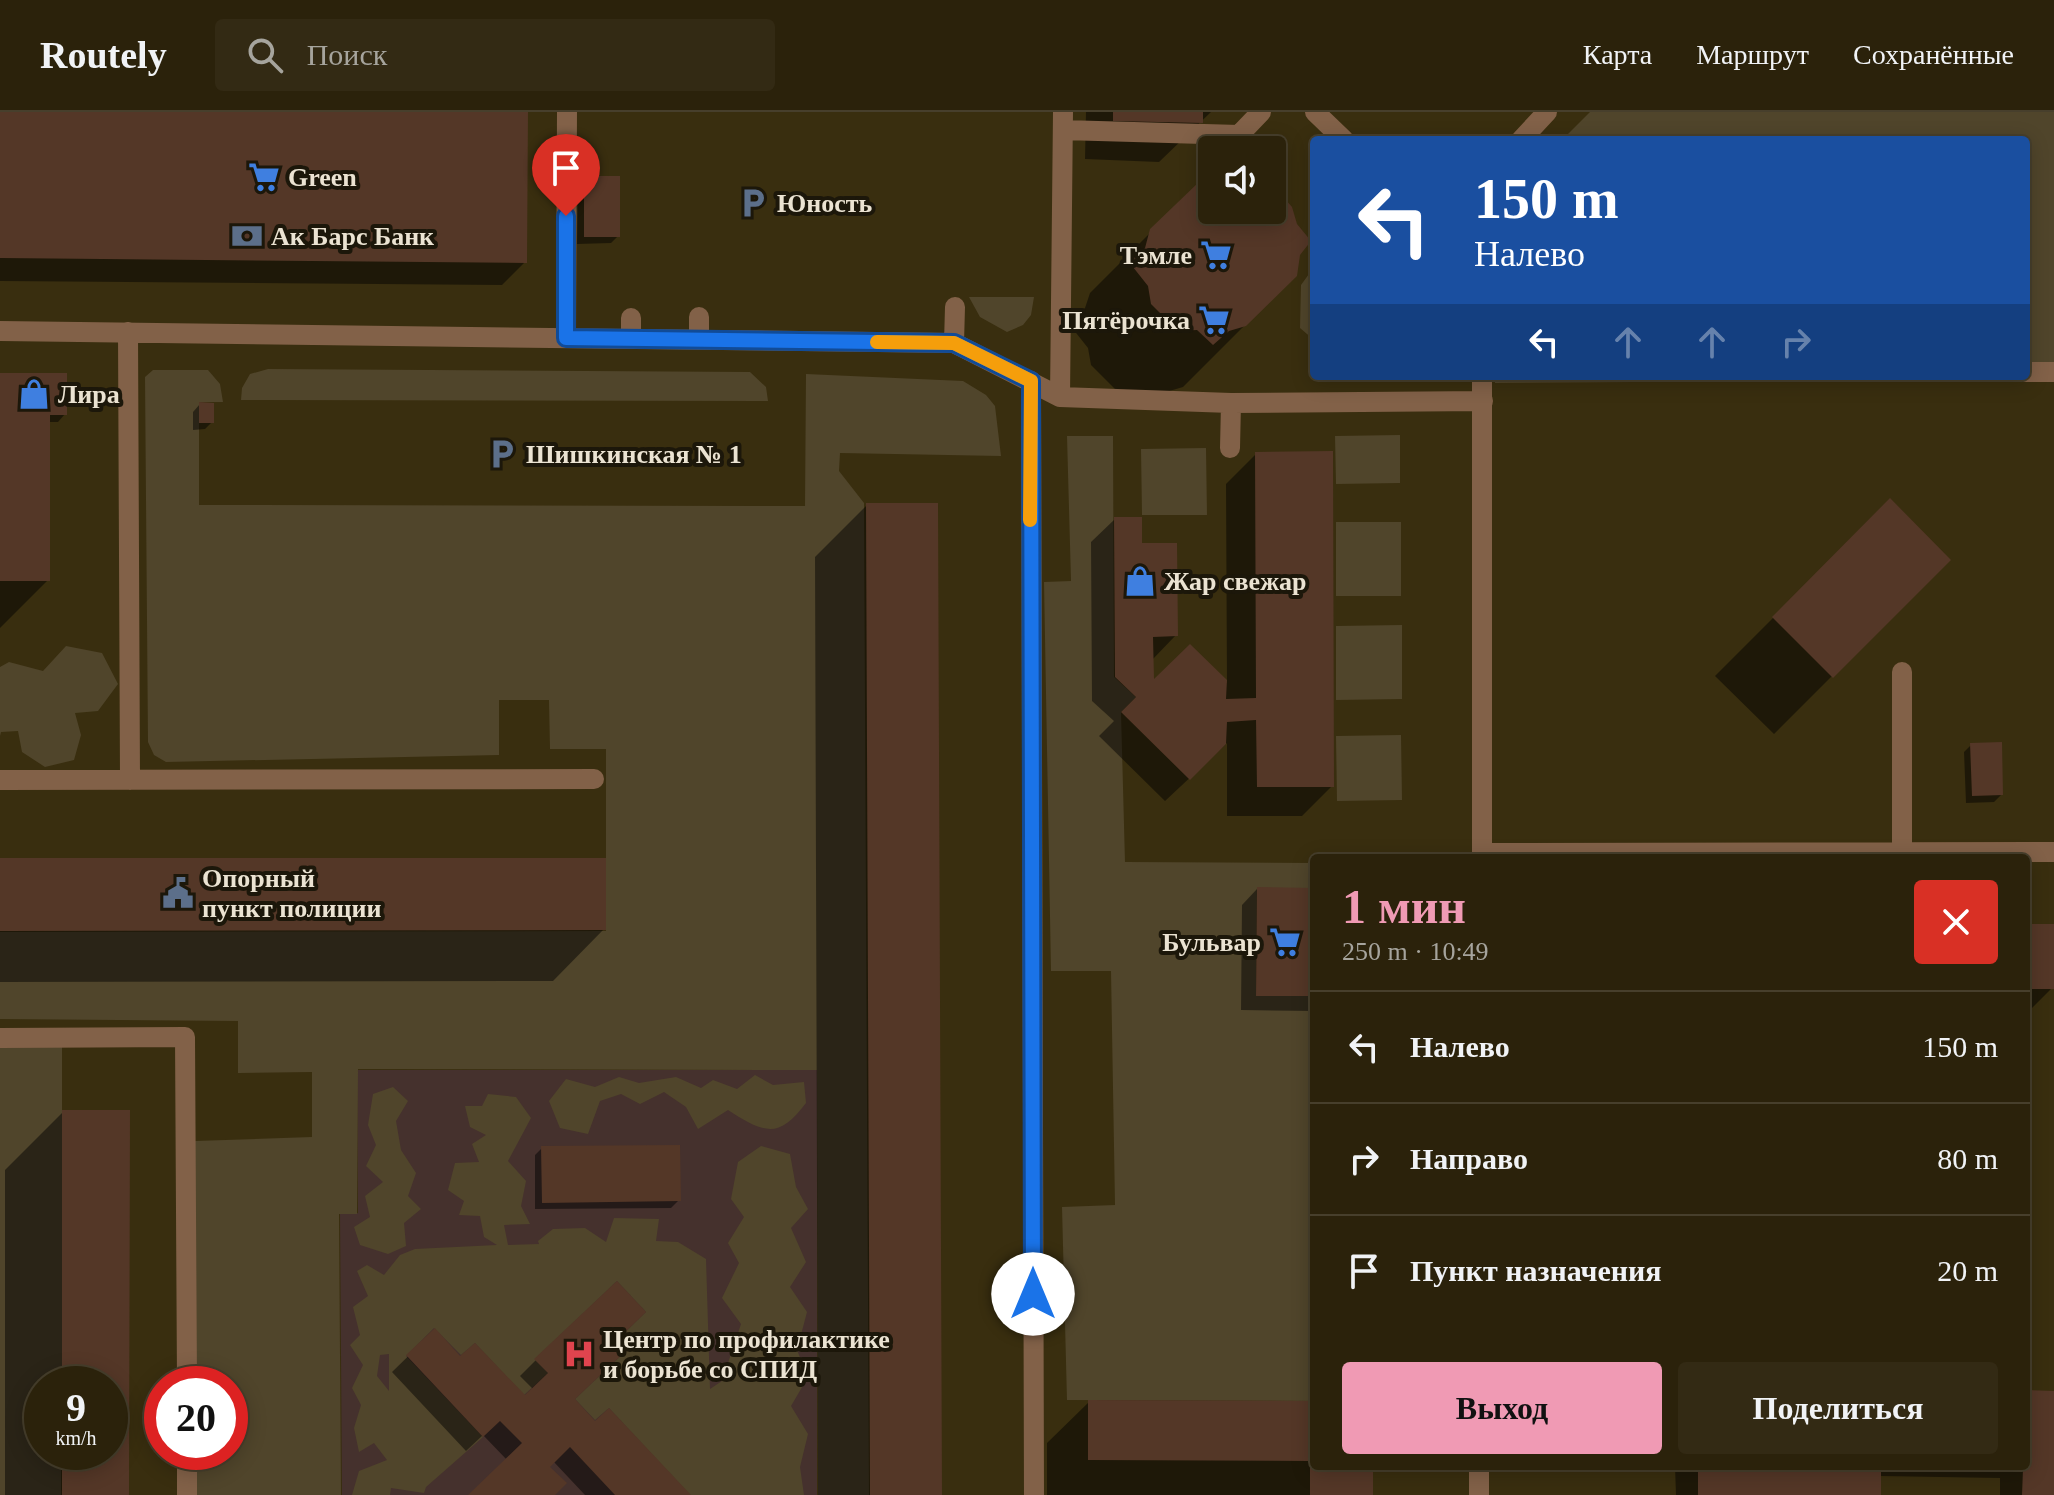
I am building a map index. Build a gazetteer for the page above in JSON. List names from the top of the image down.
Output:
{
  "places": {
    "supermarket": [
      "Green",
      "Тэмле",
      "Пятёрочка",
      "Бульвар"
    ],
    "parking": ["Юность", "Шишкинская № 1"],
    "bank": ["Ак Барс Банк"],
    "shop": ["Лира", "Жар свежар"],
    "public building": ["Опорный пункт полиции"],
    "hospital": ["Центр по профилактике и борьбе со СПИД"]
  },
  "page": {
    "header": "Routely",
    "search": "Поиск",
    "nav": ["Карта", "Маршрут", "Сохранённые"],
    "turn": ["150 m", "Налево"],
    "heading": ["1 мин", "250 m · 10:49"],
    "list": [
      {
        "name": "Налево",
        "value": "150 m"
      },
      {
        "name": "Направо",
        "value": "80 m"
      },
      {
        "name": "Пункт назначения",
        "value": "20 m"
      }
    ],
    "buttons": ["Выход", "Поделиться"],
    "speed": "9 km/h",
    "limit": "20"
  }
}
